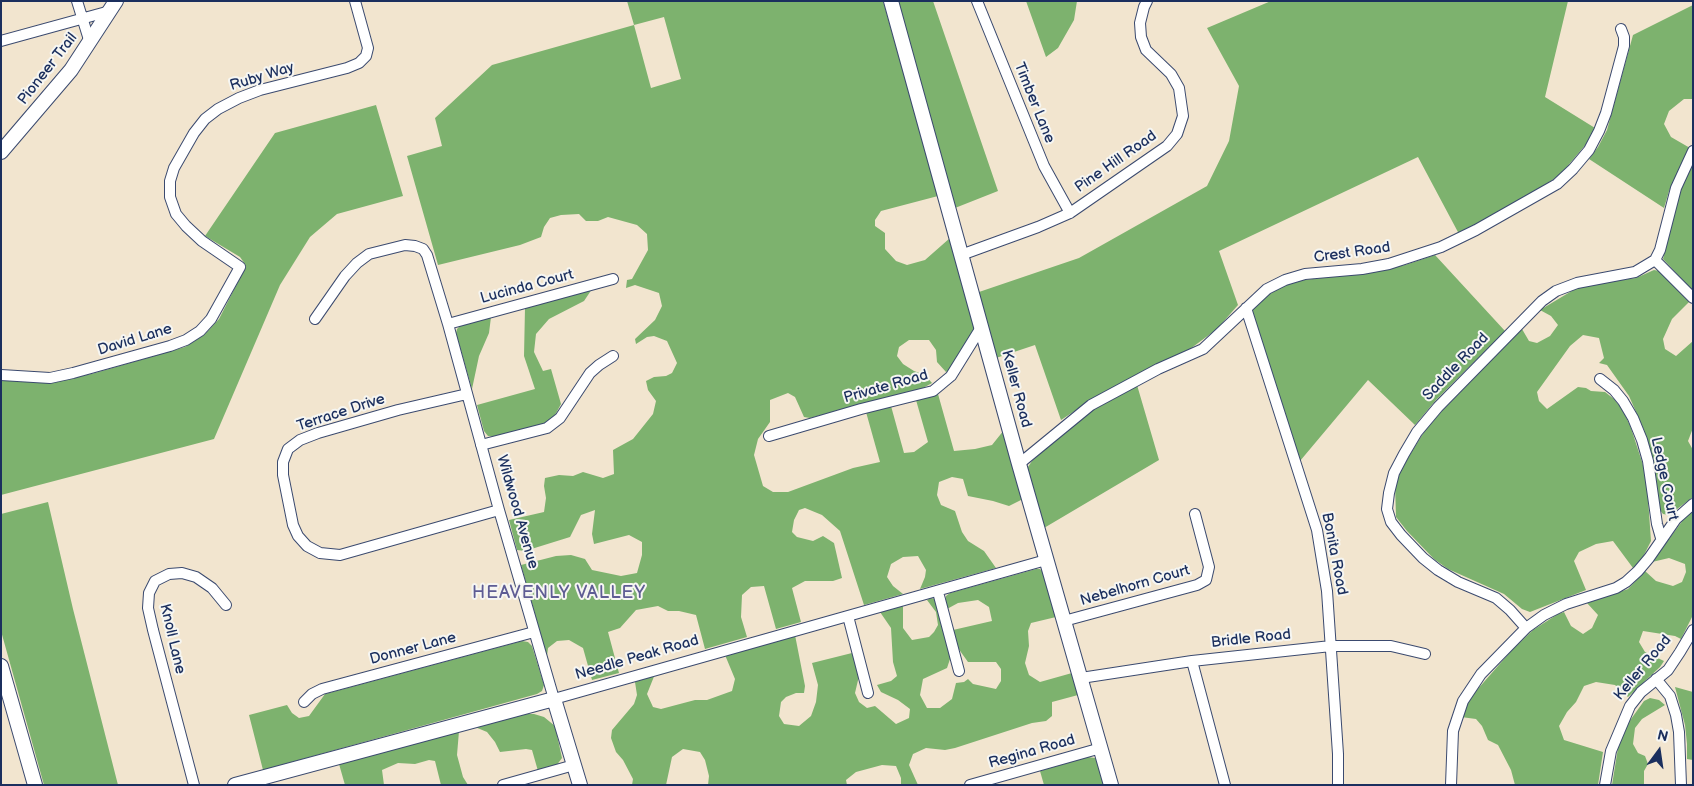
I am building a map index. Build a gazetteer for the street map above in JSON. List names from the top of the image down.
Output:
{
  "streets": {
    "street": [
      "Pioneer Trail",
      "Ruby Way",
      "Timber Lane",
      "Pine Hill Road",
      "Crest Road",
      "Lucinda Court",
      "David Lane",
      "Saddle Road",
      "Private Road",
      "Keller Road",
      "Terrace Drive",
      "Ledge Court",
      "Wildwood Avenue",
      "Bonita Road",
      "Nebelhorn Court",
      "Knoll Lane",
      "Bridle Road",
      "Donner Lane",
      "Needle Peak Road",
      "Regina Road"
    ]
  },
  "crossings": [
    ["Ruby Way", "David Lane"],
    ["Timber Lane", "Pine Hill Road"],
    ["Pine Hill Road", "Keller Road"],
    ["Crest Road", "Keller Road"],
    ["Crest Road", "Bonita Road"],
    ["Lucinda Court", "Wildwood Avenue"],
    ["Private Road", "Keller Road"],
    ["Keller Road", "Nebelhorn Court"],
    ["Keller Road", "Bridle Road"],
    ["Keller Road", "Needle Peak Road"],
    ["Keller Road", "Regina Road"],
    ["Terrace Drive", "Wildwood Avenue"],
    ["Wildwood Avenue", "Donner Lane"],
    ["Wildwood Avenue", "Needle Peak Road"],
    ["Bonita Road", "Bridle Road"]
  ],
  "districts": ["HEAVENLY VALLEY"],
  "north": "top"
}
